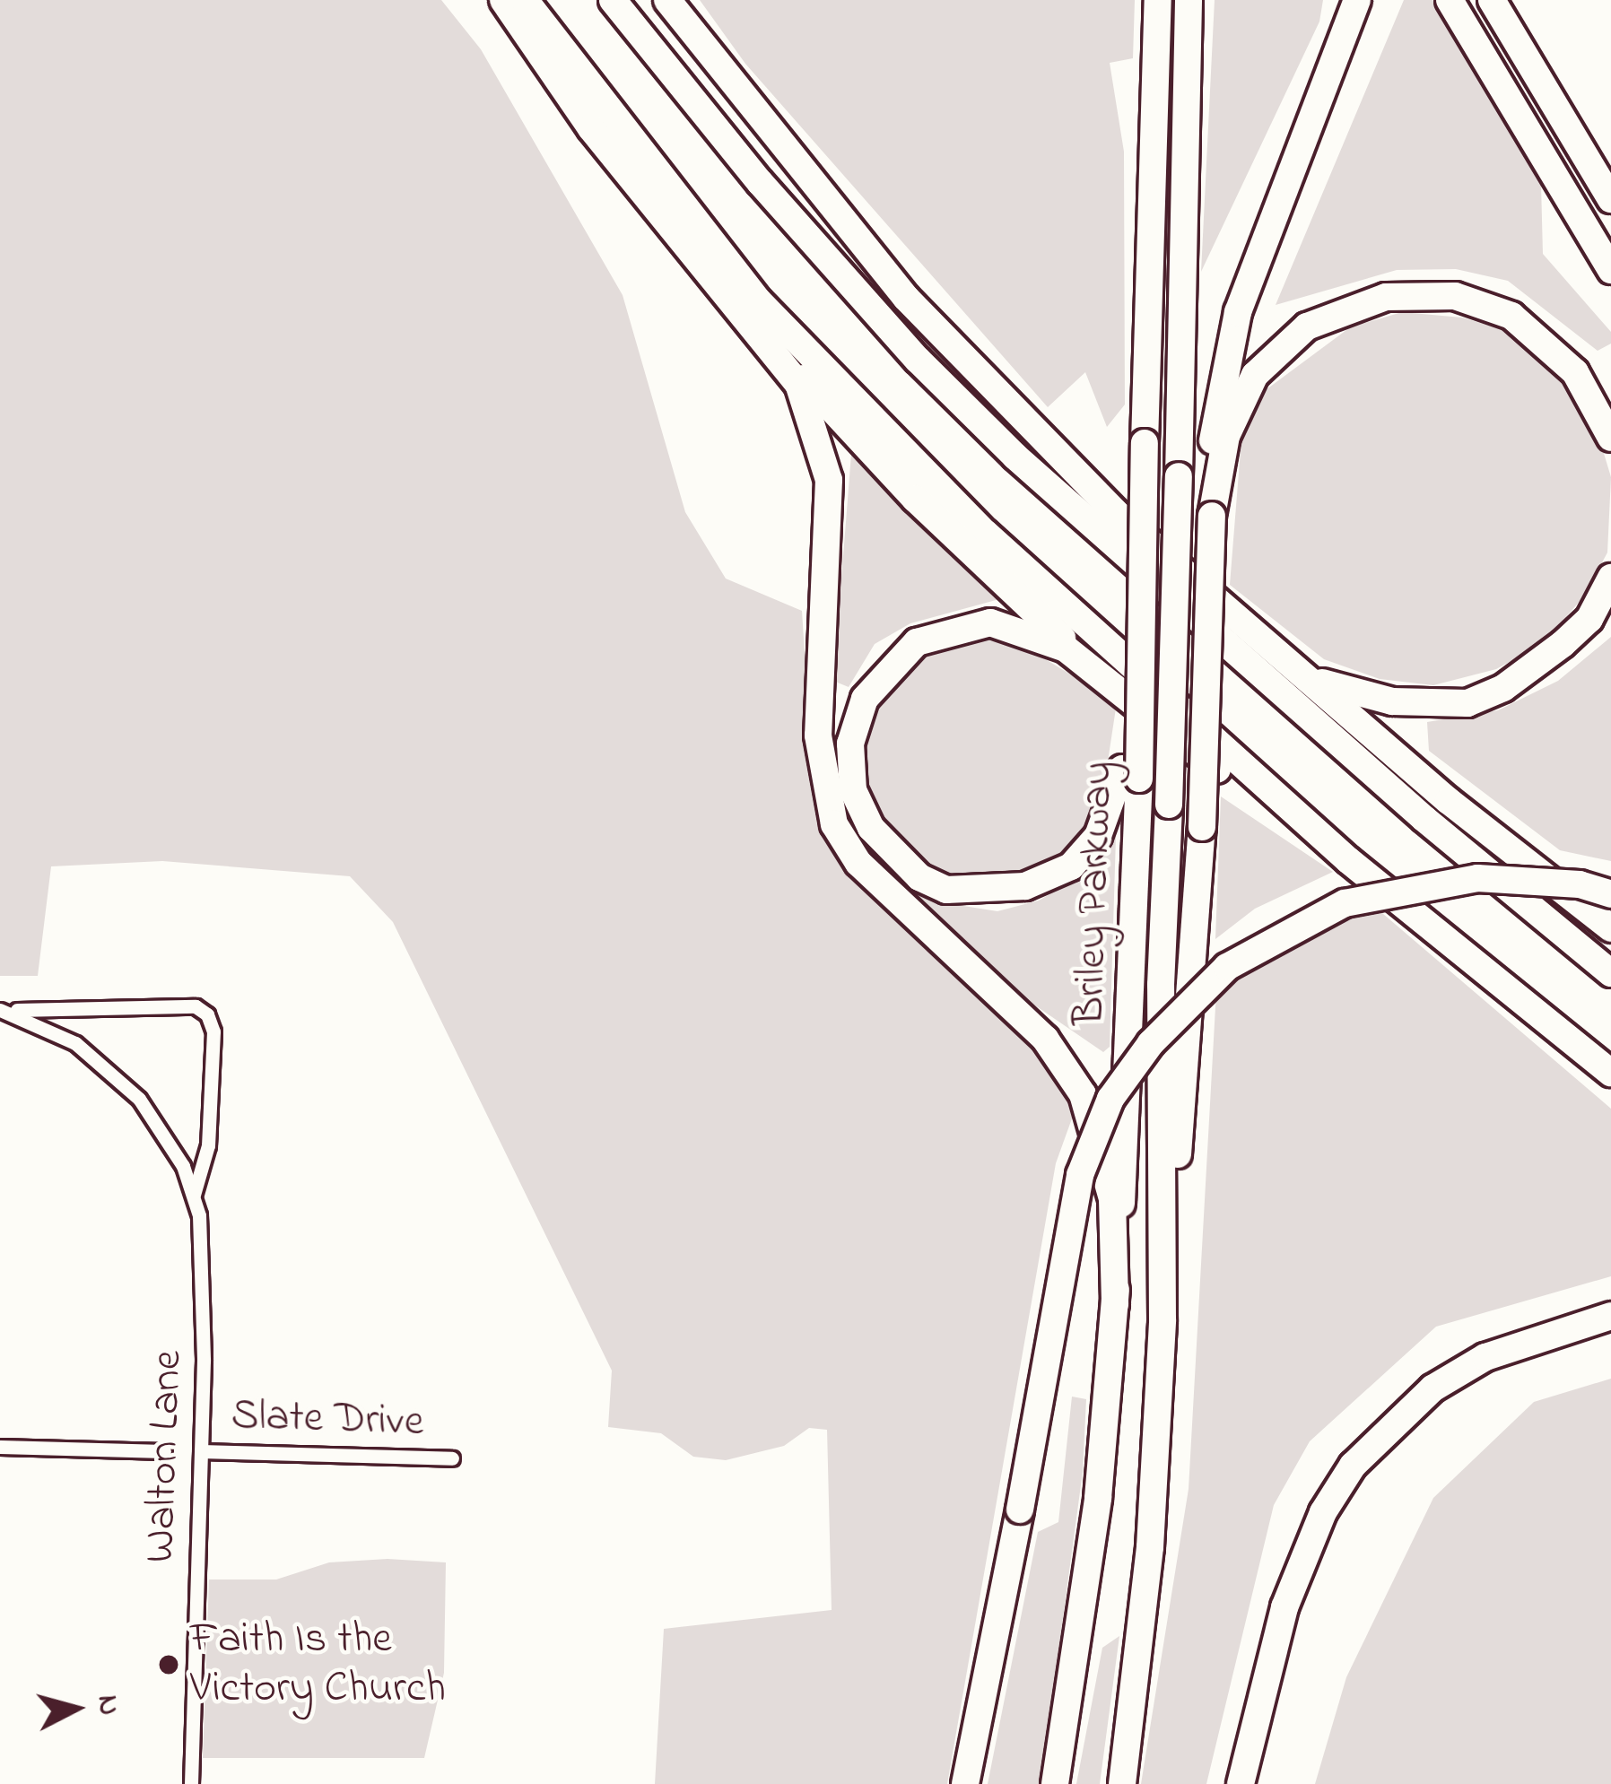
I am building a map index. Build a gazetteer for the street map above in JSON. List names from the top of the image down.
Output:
{
  "streets": {
    "highway": ["Briley Parkway"],
    "street": ["Slate Drive", "Walton Lane"]
  },
  "crossings": [
    ["Slate Drive", "Walton Lane"]
  ],
  "places": ["Faith Is the Victory Church"],
  "north": "right"
}
